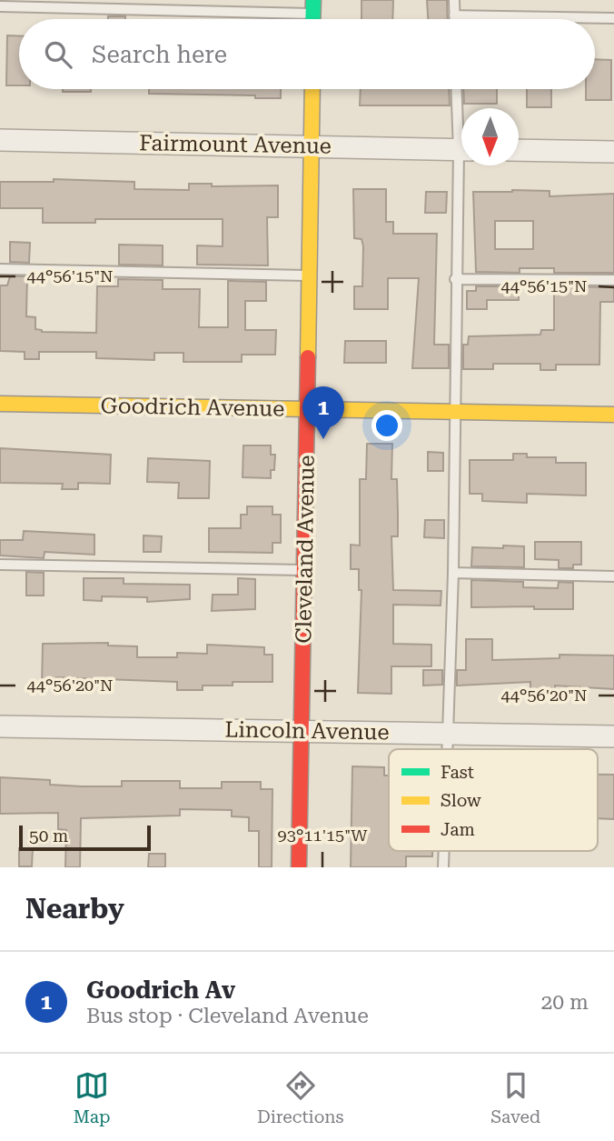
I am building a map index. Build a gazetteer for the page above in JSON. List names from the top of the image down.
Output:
{
  "streets": {
    "street": [
      "Fairmount Avenue",
      "Goodrich Avenue",
      "Cleveland Avenue",
      "Lincoln Avenue"
    ]
  },
  "crossings": [
    ["Fairmount Avenue", "Cleveland Avenue"],
    ["Goodrich Avenue", "Cleveland Avenue"],
    ["Cleveland Avenue", "Lincoln Avenue"]
  ],
  "legend": ["Fast", "Slow", "Jam"],
  "scale_bar": "50 m",
  "north": "bottom",
  "page": {
    "search": "Search here",
    "pins": "1",
    "scale": "50 m",
    "heading": "Nearby",
    "list": [
      {
        "mark": "1",
        "name": "Goodrich Av",
        "note": "Bus stop · Cleveland Avenue",
        "value": "20 m"
      }
    ],
    "nav": ["Map", "Directions", "Saved"]
  },
  "coordinates": ["44°56'15\"N", "44°56'20\"N", "93°11'15\"W"]
}
